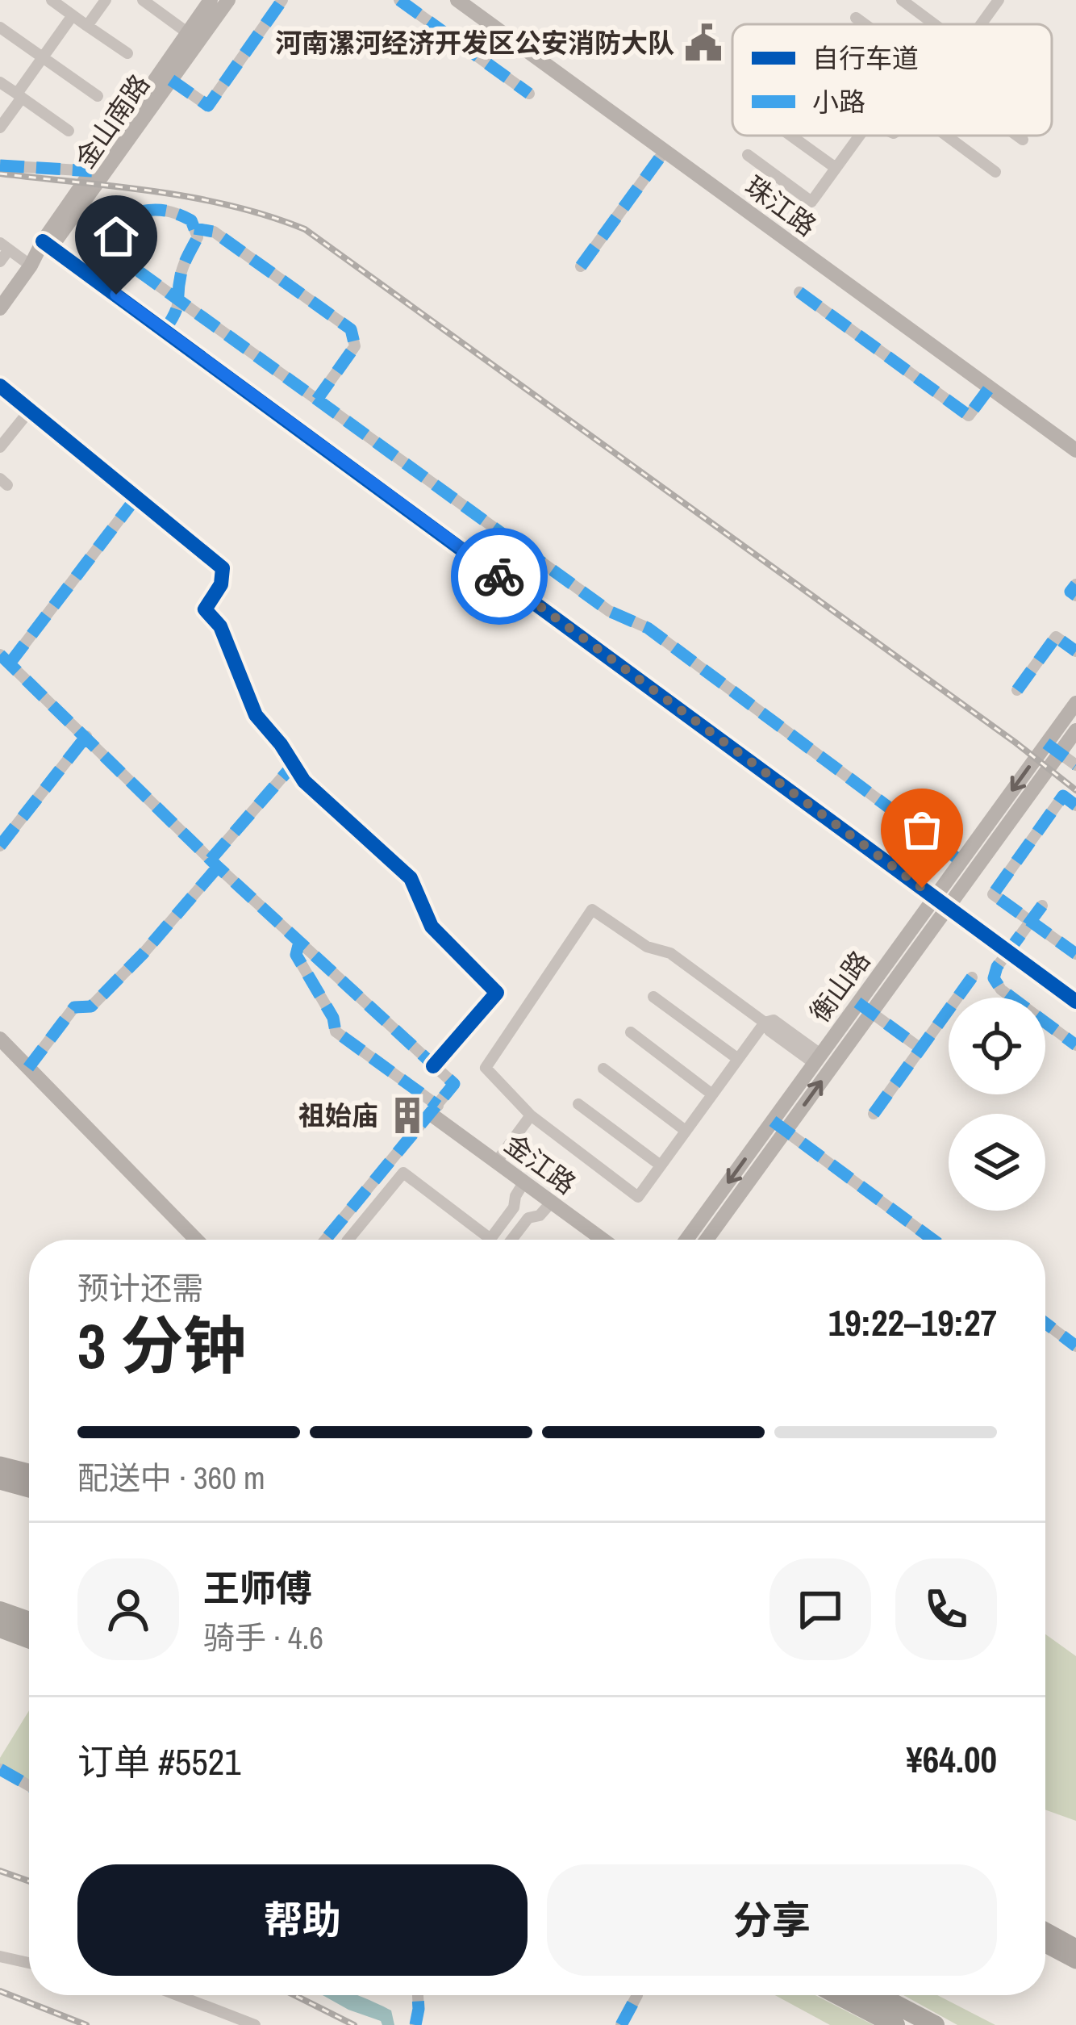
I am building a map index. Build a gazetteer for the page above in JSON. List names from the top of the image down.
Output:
{
  "streets": {
    "street": [
      "金山南路",
      "珠江路",
      "衡山路",
      "金江路"
    ]
  },
  "places": {
    "public building": ["河南漯河经济开发区公安消防大队"],
    "building": ["祖始庙"]
  },
  "legend": ["自行车道", "小路"],
  "page": {
    "heading": ["3 分钟", "预计还需", "19:22–19:27"],
    "panel": [
      "王师傅",
      "骑手 · 4.6",
      "订单 #5521",
      "¥64.00"
    ],
    "bar": "配送中 · 360 m",
    "buttons": ["帮助", "分享"]
  }
}
